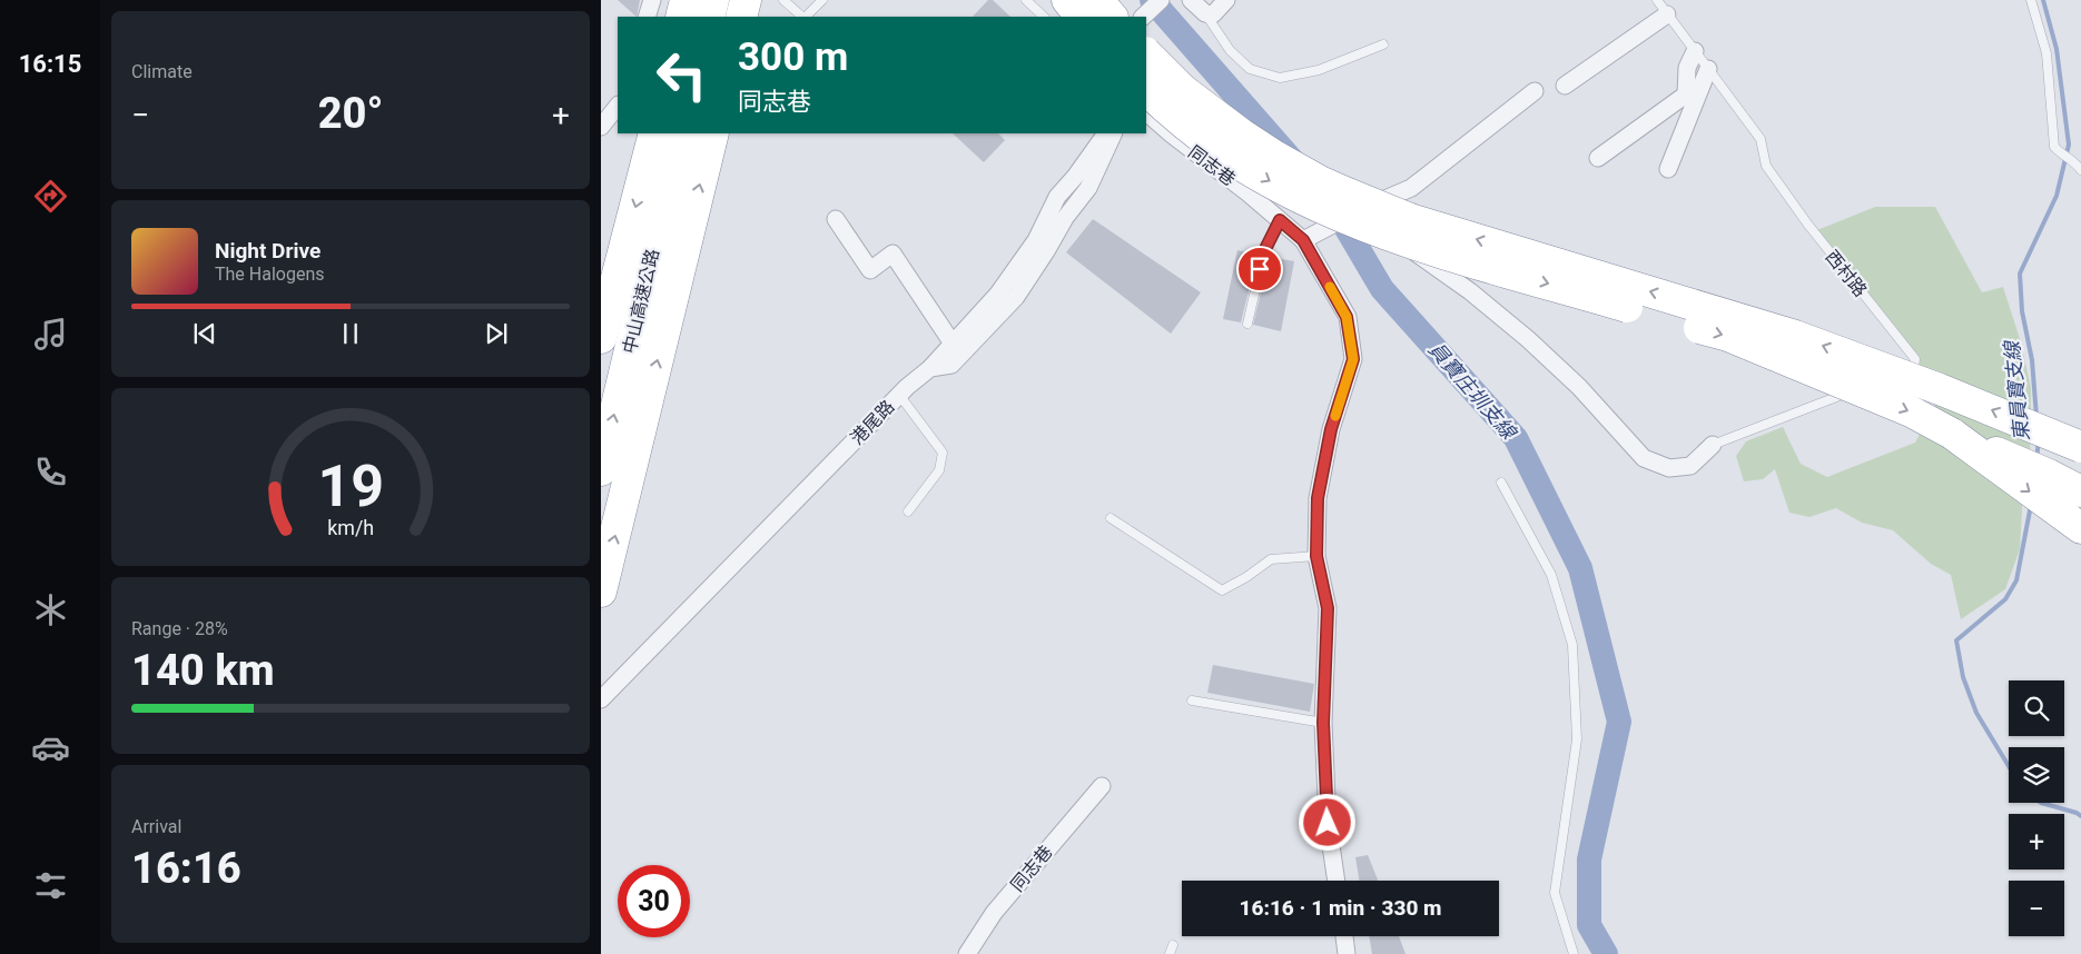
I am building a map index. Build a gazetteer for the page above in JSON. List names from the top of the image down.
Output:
{
  "streets": {
    "highway": ["中山高速公路"],
    "street": ["同志巷", "港尾路"],
    "lane": ["西村路"]
  },
  "water": ["員寶庄圳支線", "東員寶支線"],
  "page": {
    "tabs": "16:15",
    "tile": [
      "Climate",
      ["Range · 28%", "140 km"],
      ["Arrival", "16:16"]
    ],
    "turn": ["300 m", "同志巷"],
    "heat": ["−", "20°", "+"],
    "song": ["Night Drive", "The Halogens"],
    "map_buttons": ["+", "−"],
    "limit": "30",
    "trip": "16:16 · 1 min · 330 m",
    "gauge": ["19", "km/h"]
  }
}
